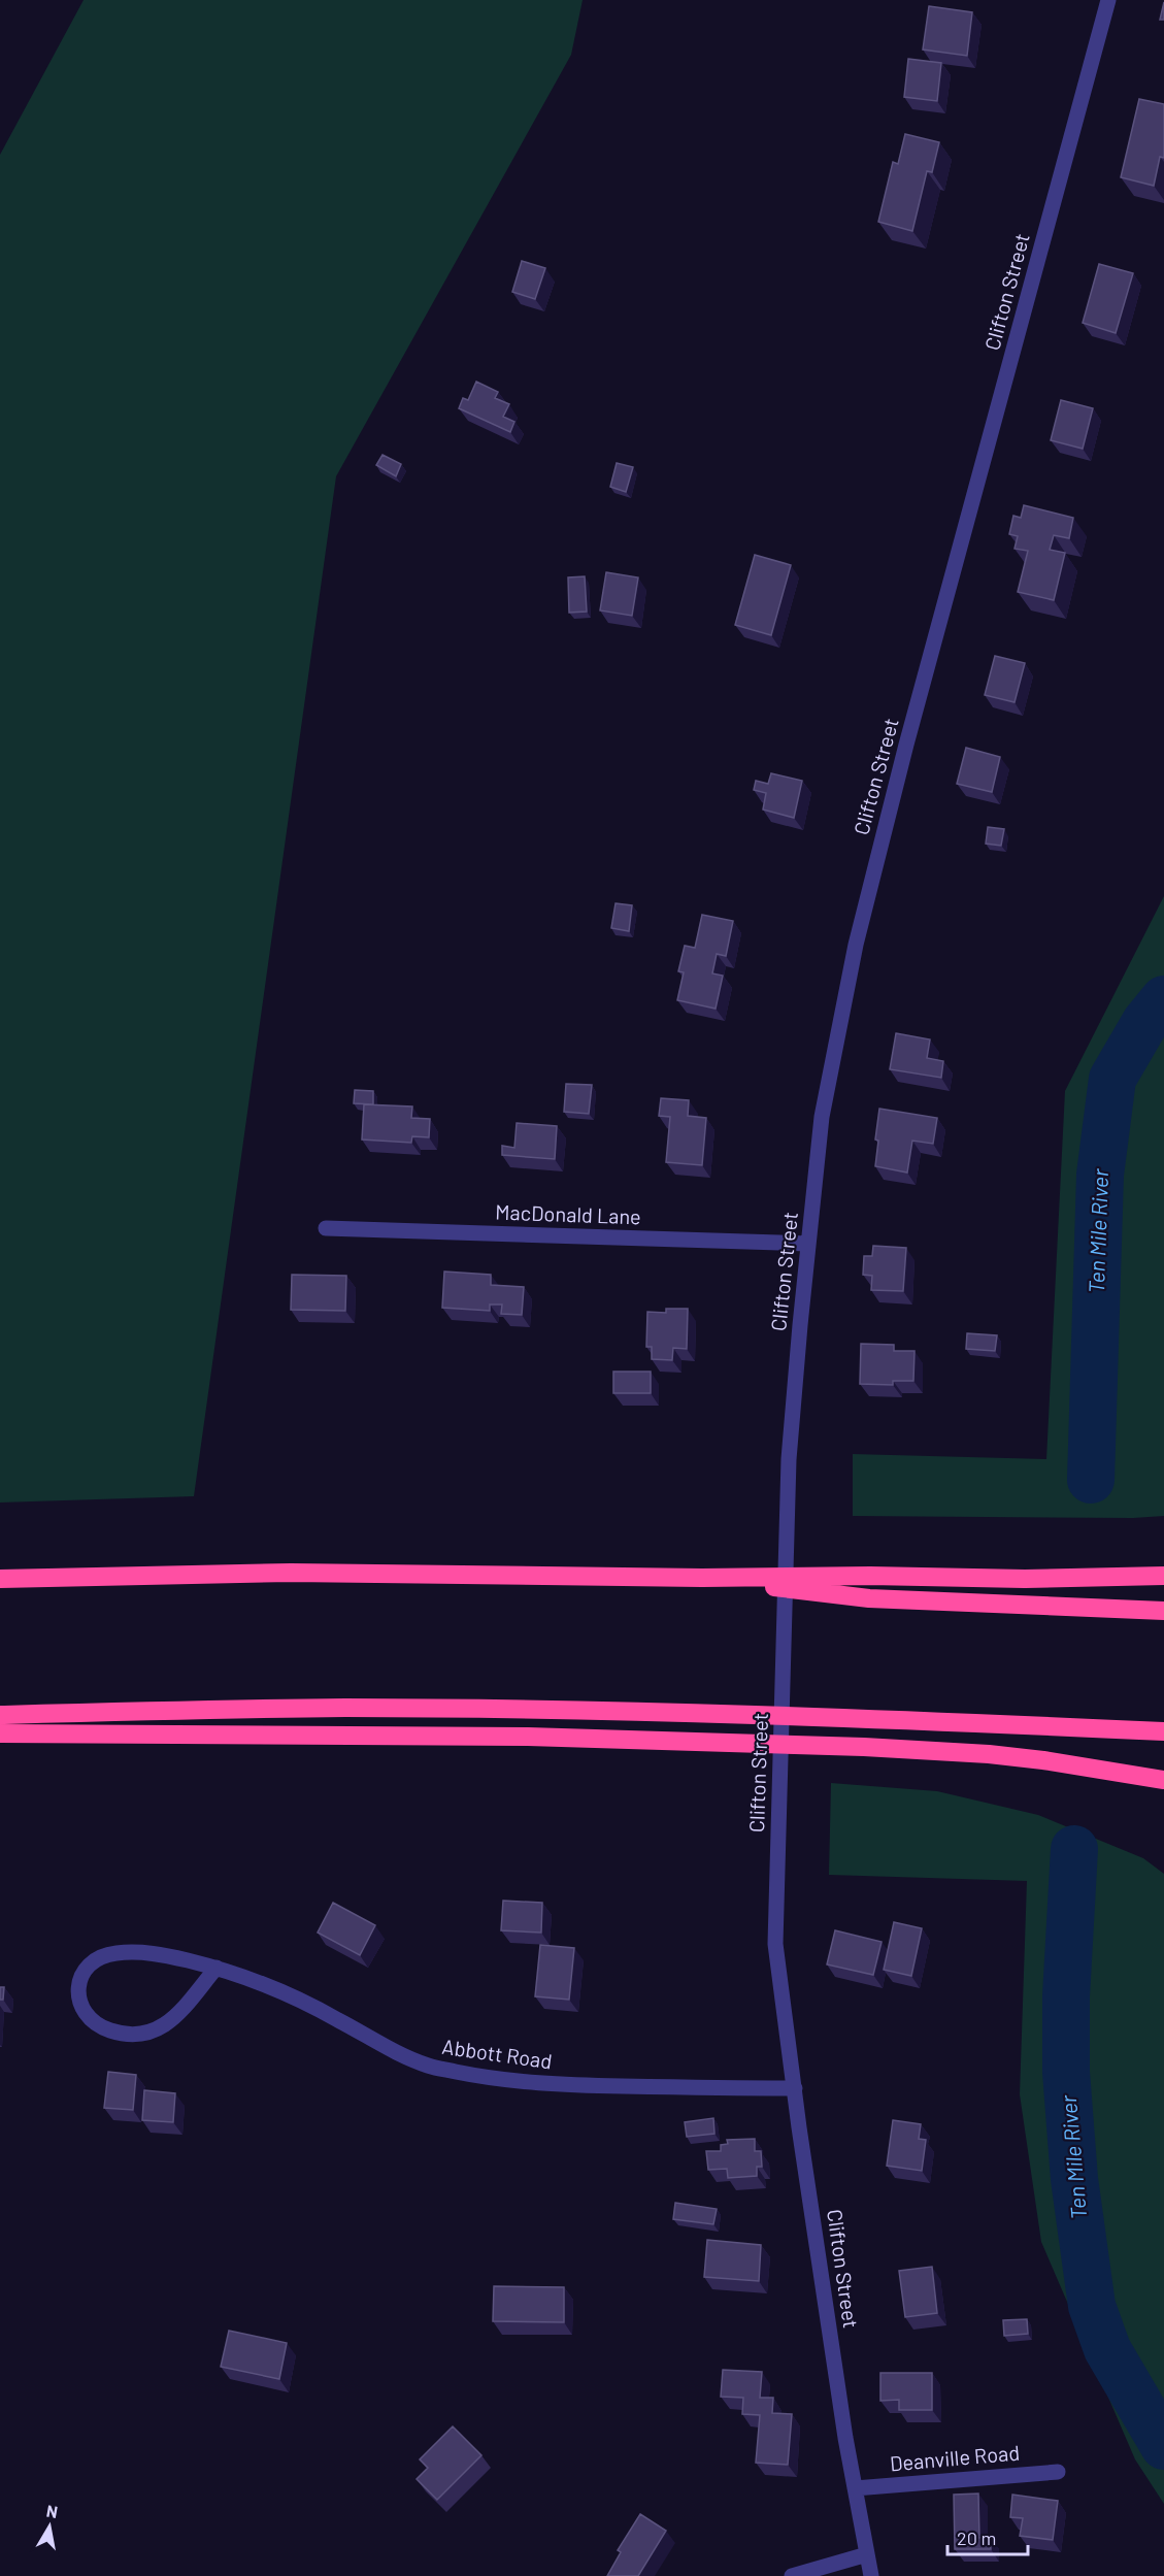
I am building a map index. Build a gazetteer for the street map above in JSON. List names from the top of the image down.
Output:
{
  "streets": {
    "street": [
      "Clifton Street",
      "MacDonald Lane",
      "Abbott Road",
      "Deanville Road"
    ]
  },
  "crossings": [
    ["Clifton Street", "MacDonald Lane"],
    ["Clifton Street", "Abbott Road"],
    ["Clifton Street", "Deanville Road"]
  ],
  "water": ["Ten Mile River"],
  "scale_bar": "20 m",
  "north": "top"
}
